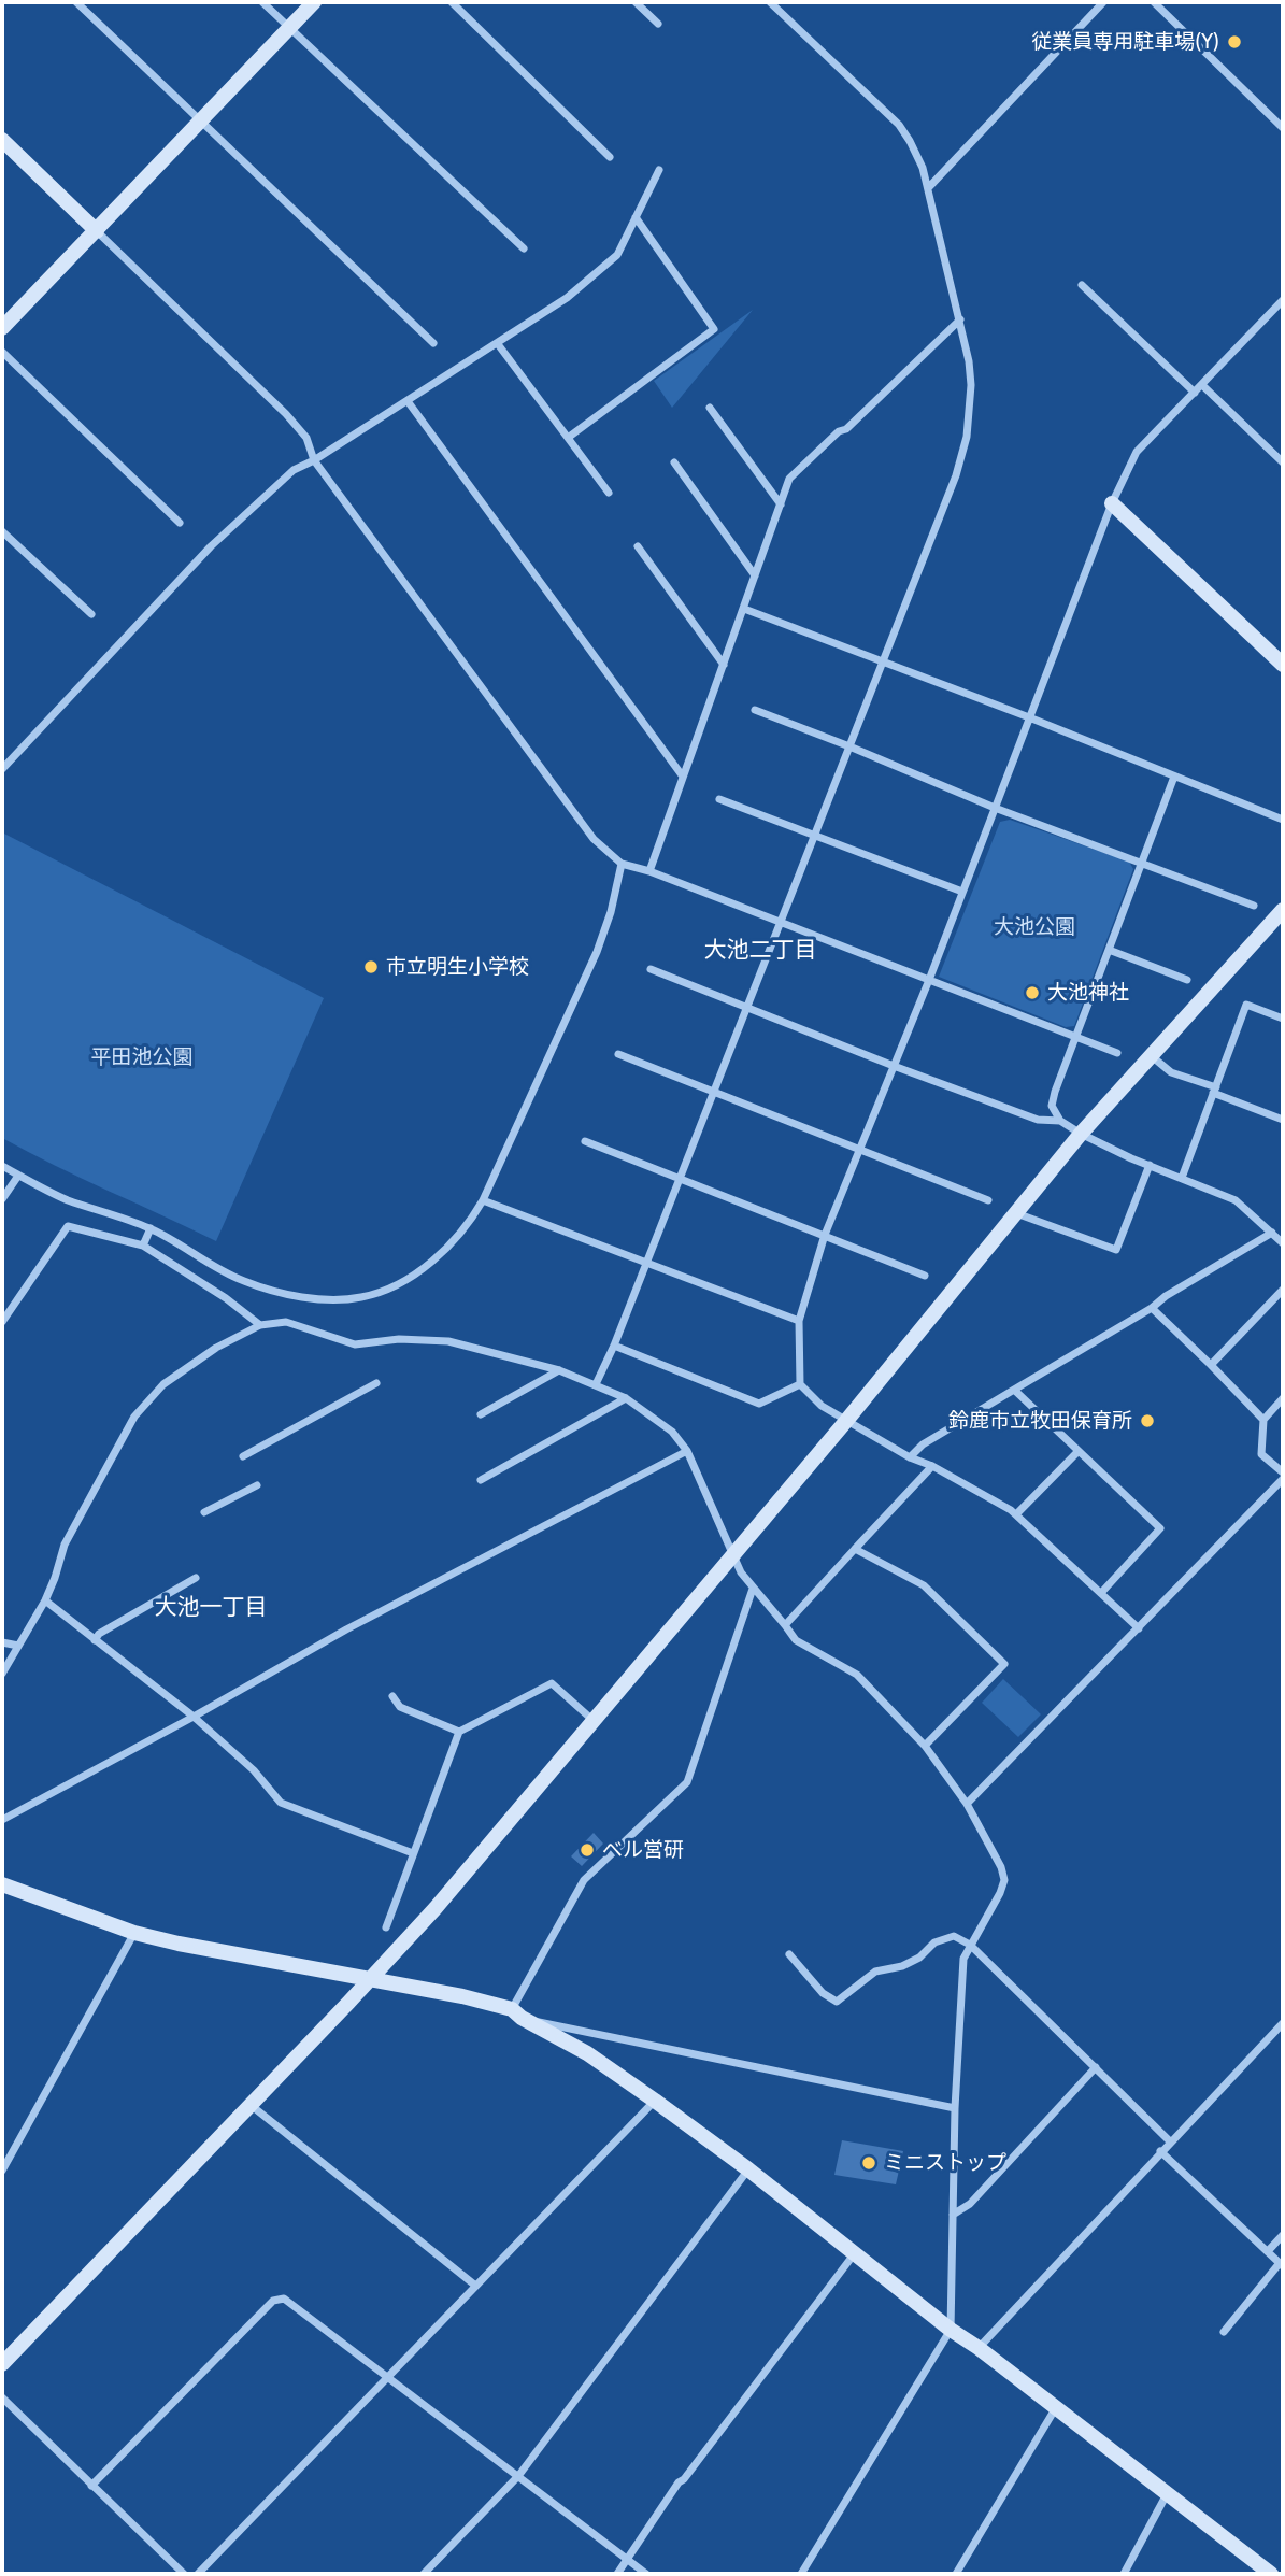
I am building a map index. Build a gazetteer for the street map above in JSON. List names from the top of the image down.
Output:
{
  "districts": ["大池二丁目", "大池一丁目"],
  "parks": ["大池公園", "平田池公園"],
  "places": [
    "従業員専用駐車場(Y)",
    "市立明生小学校",
    "大池神社",
    "鈴鹿市立牧田保育所",
    "べル営研",
    "ミニストップ"
  ]
}
